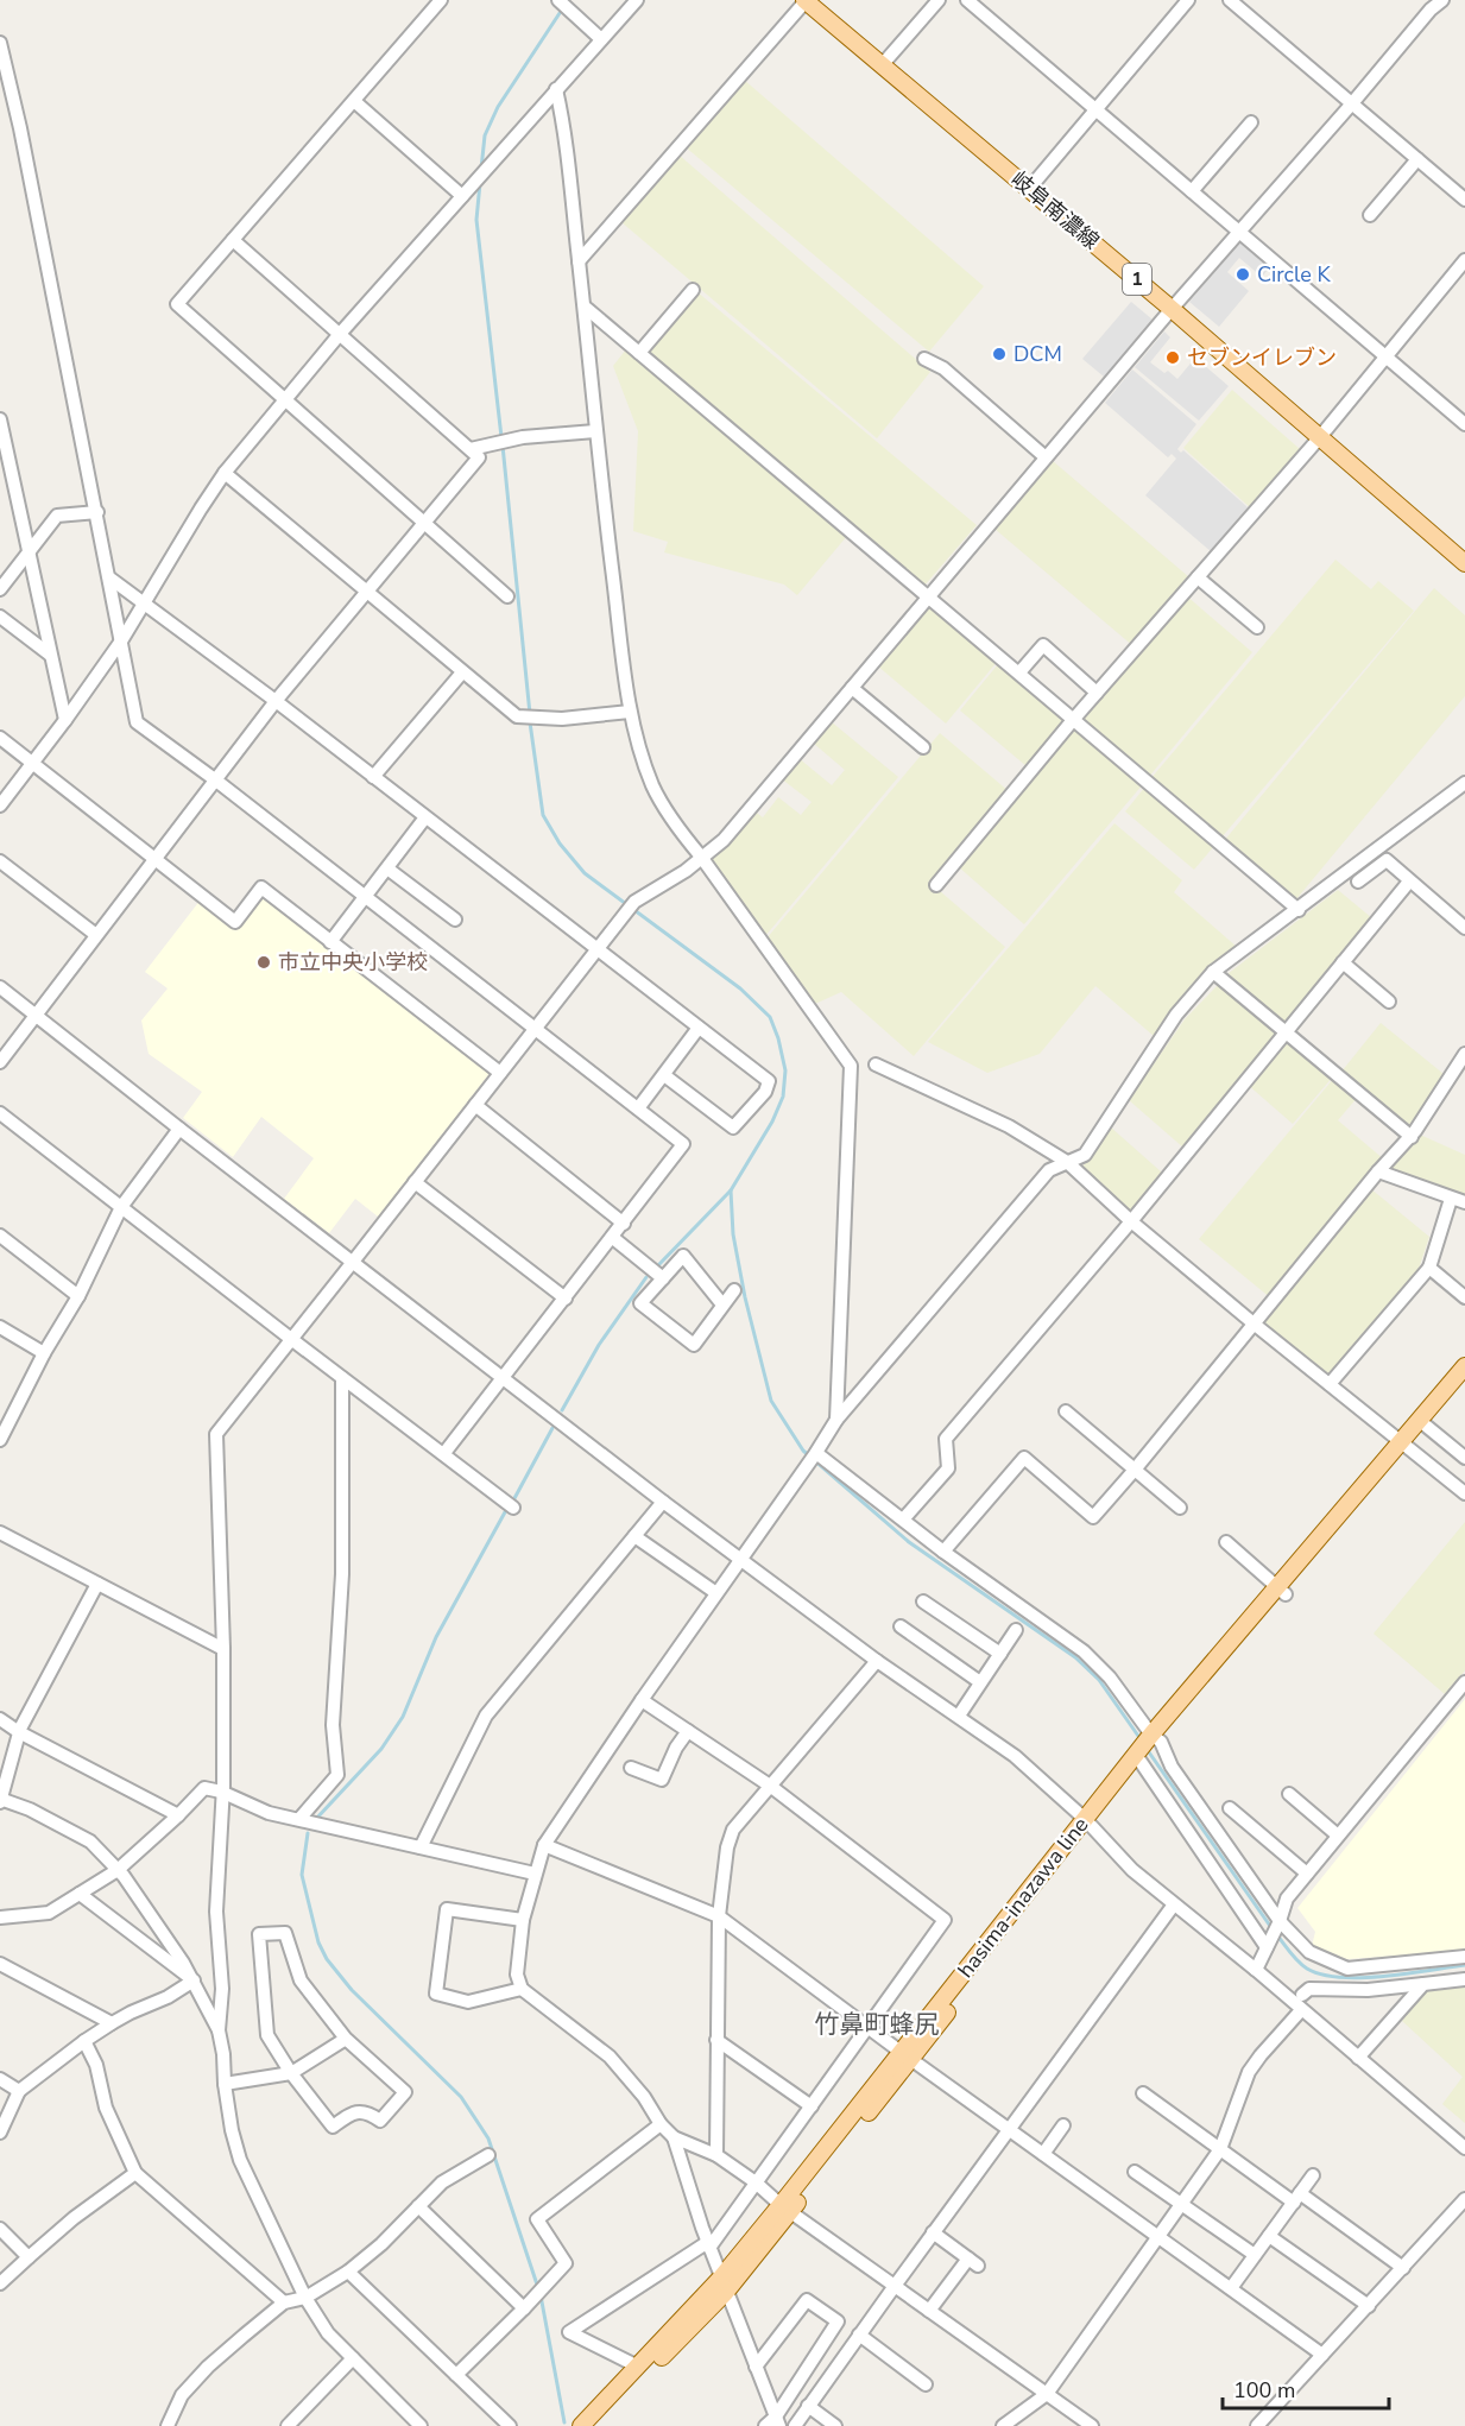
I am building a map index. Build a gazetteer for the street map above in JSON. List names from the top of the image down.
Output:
{
  "streets": {
    "main road": ["岐阜南濃線", "1", "hasima-inazawa line"]
  },
  "districts": ["竹鼻町蜂尻"],
  "places": [
    "Circle K",
    "DCM",
    "セブンイレブン",
    "市立中央小学校"
  ],
  "scale_bar": "100 m"
}
